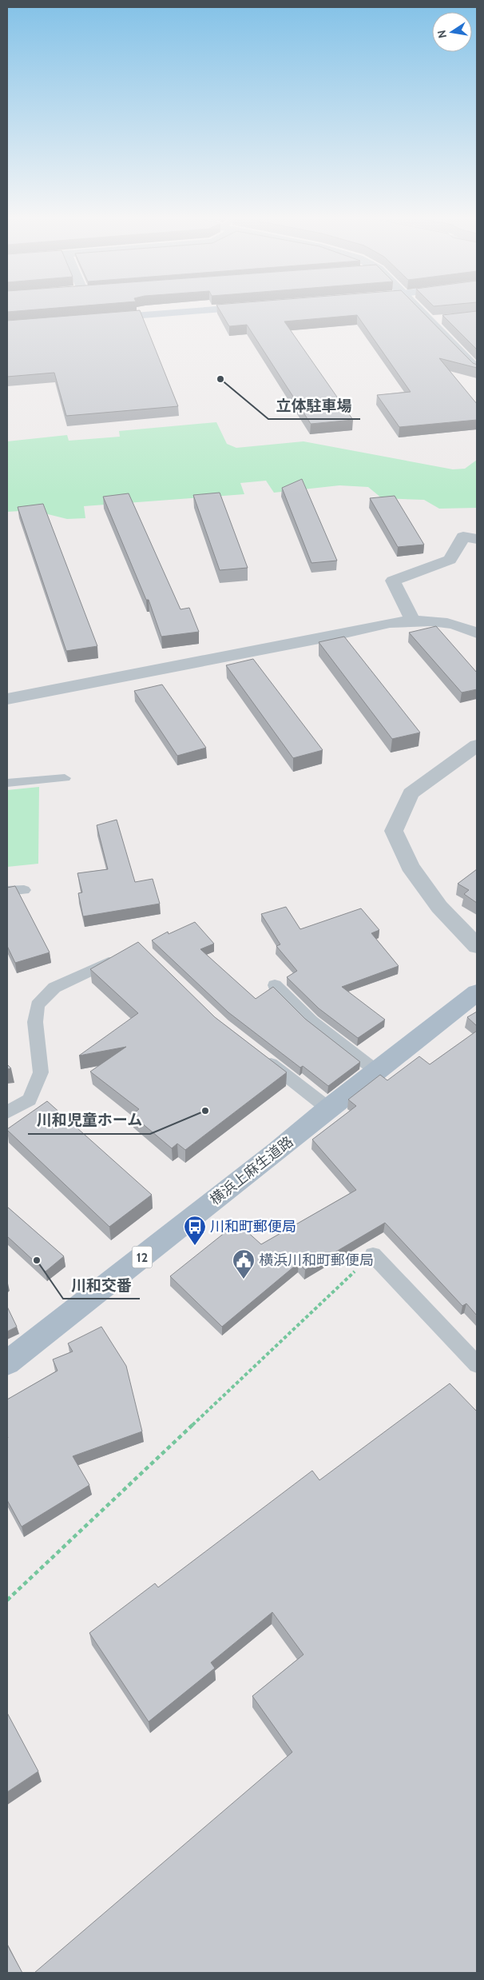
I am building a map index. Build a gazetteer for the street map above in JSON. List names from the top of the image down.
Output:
{
  "streets": {
    "main road": ["横浜上麻生道路", "12"]
  },
  "places": {
    "other": ["立体駐車場", "川和児童ホーム", "川和交番"],
    "bus stop": ["川和町郵便局"],
    "public building": ["横浜川和町郵便局"]
  },
  "north": "left"
}
